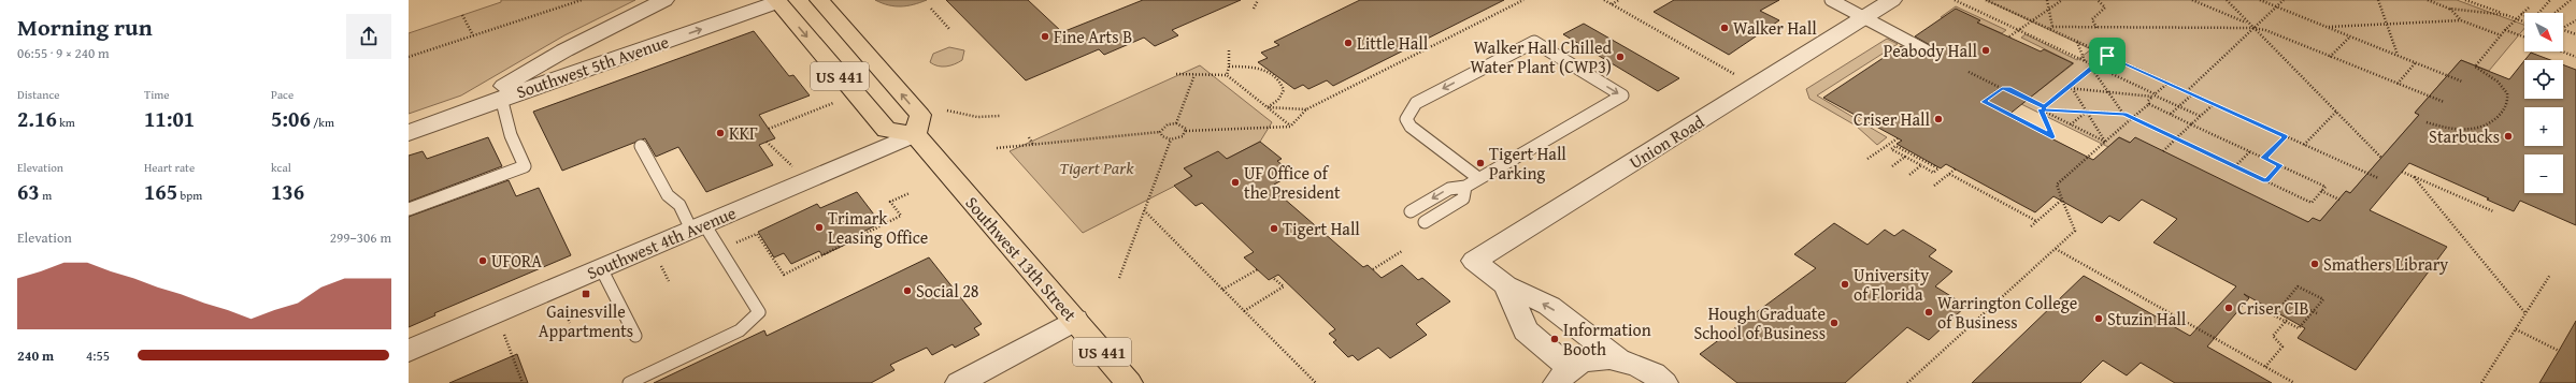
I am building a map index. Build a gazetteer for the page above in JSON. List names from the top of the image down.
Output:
{
  "streets": {
    "main road": ["US 441", "Southwest 13th Street"],
    "street": ["Southwest 5th Avenue", "Union Road", "Southwest 4th Avenue"]
  },
  "crossings": [
    ["Southwest 5th Avenue", "US 441"],
    ["US 441", "Southwest 4th Avenue"],
    ["US 441", "Southwest 13th Street"],
    ["Southwest 4th Avenue", "Southwest 13th Street"]
  ],
  "parks": ["Tigert Park"],
  "places": {
    "other": [
      "Walker Hall",
      "Fine Arts B",
      "Little Hall",
      "Peabody Hall",
      "Walker Hall Chilled Water Plant (CWP3)",
      "Criser Hall",
      "ΚΚΓ",
      "Starbucks",
      "Tigert Hall Parking",
      "UF Office of the President",
      "Trimark Leasing Office",
      "Tigert Hall",
      "UFORA",
      "Smathers Library",
      "University of Florida",
      "Social 28",
      "Criser CIB",
      "Warrington College of Business",
      "Stuzin Hall",
      "Hough Graduate School of Business",
      "Information Booth"
    ],
    "transit": ["Gainesville Appartments"]
  },
  "north": "bottom right",
  "page": {
    "heading": ["Morning run", "06:55 · 9 × 240 m"],
    "map_buttons": ["+", "−"],
    "stats": [
      ["Distance", "2.16 km"],
      ["Time", "11:01"],
      ["Pace", "5:06 /km"],
      ["Elevation", "63 m"],
      ["Heart rate", "165 bpm"],
      ["kcal", "136"]
    ],
    "chart": ["Elevation", "299–306 m"],
    "list": [
      {
        "name": "240 m",
        "note": "4:55"
      }
    ]
  }
}
